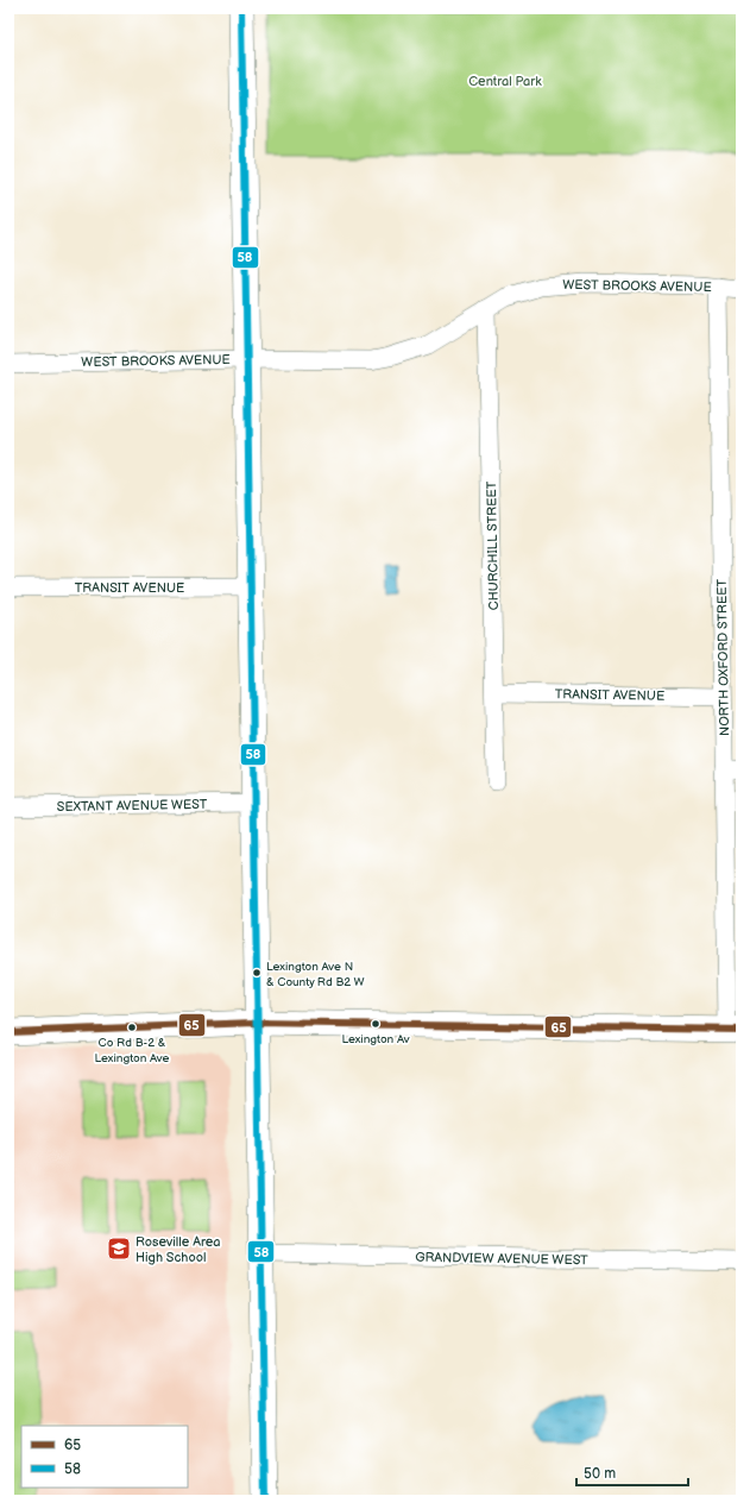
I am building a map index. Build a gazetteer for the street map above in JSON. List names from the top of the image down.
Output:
{
  "streets": {
    "street": [
      "WEST BROOKS AVENUE",
      "CHURCHILL STREET",
      "TRANSIT AVENUE",
      "NORTH OXFORD STREET",
      "SEXTANT AVENUE WEST",
      "GRANDVIEW AVENUE WEST"
    ]
  },
  "crossings": [
    ["WEST BROOKS AVENUE", "CHURCHILL STREET"],
    ["WEST BROOKS AVENUE", "NORTH OXFORD STREET"],
    ["CHURCHILL STREET", "TRANSIT AVENUE"],
    ["TRANSIT AVENUE", "NORTH OXFORD STREET"]
  ],
  "parks": ["Central Park"],
  "places": {
    "other": ["Lexington Ave N & County Rd B2 W", "Lexington Av", "Co Rd B-2 & Lexington Ave"],
    "school or university": ["Roseville Area High School"]
  },
  "lines": ["transit line 58", "transit line 65"],
  "legend": ["65", "58"],
  "scale_bar": "50 m"
}
